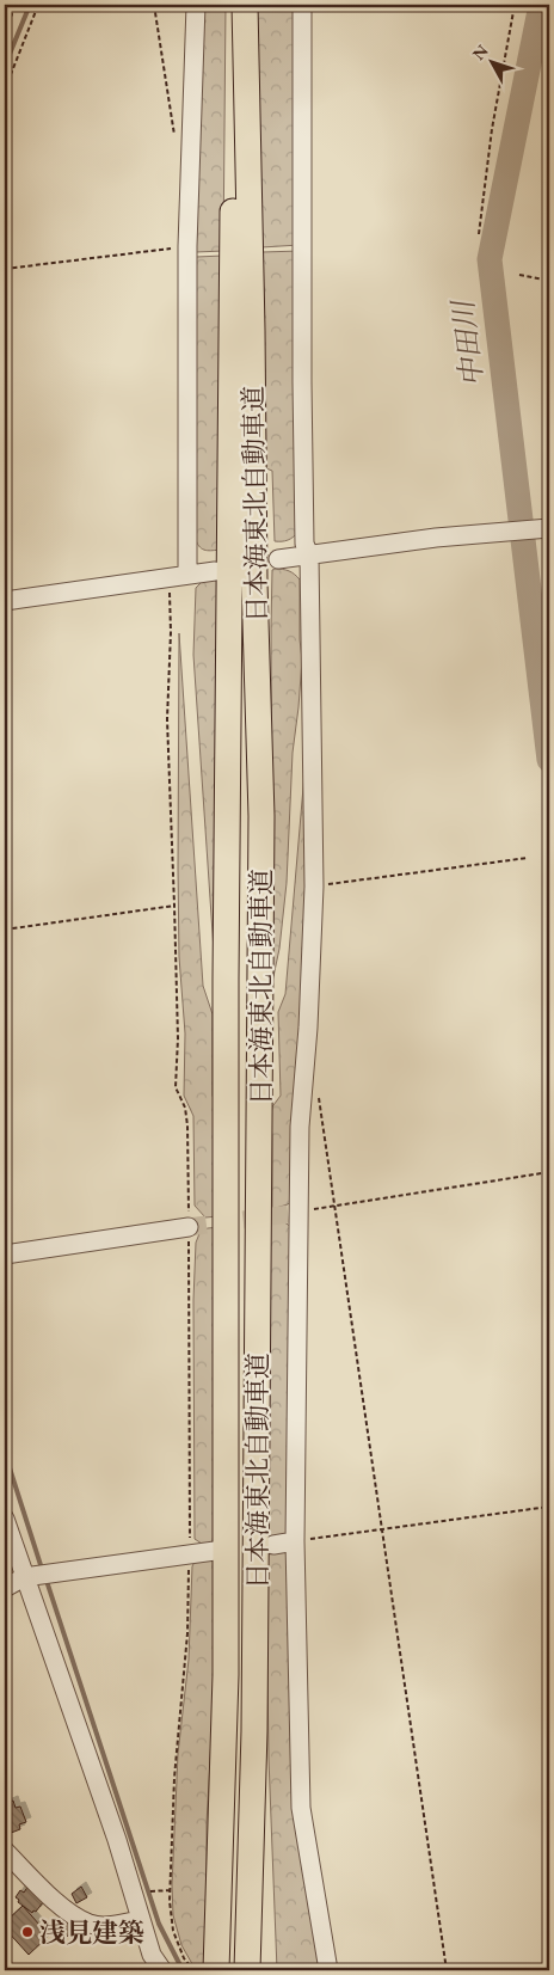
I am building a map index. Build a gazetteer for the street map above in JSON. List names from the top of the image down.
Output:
{
  "streets": {
    "highway": ["日本海東北自動車道"]
  },
  "water": ["中田川"],
  "places": ["浅見建築"],
  "north": "top left"
}
